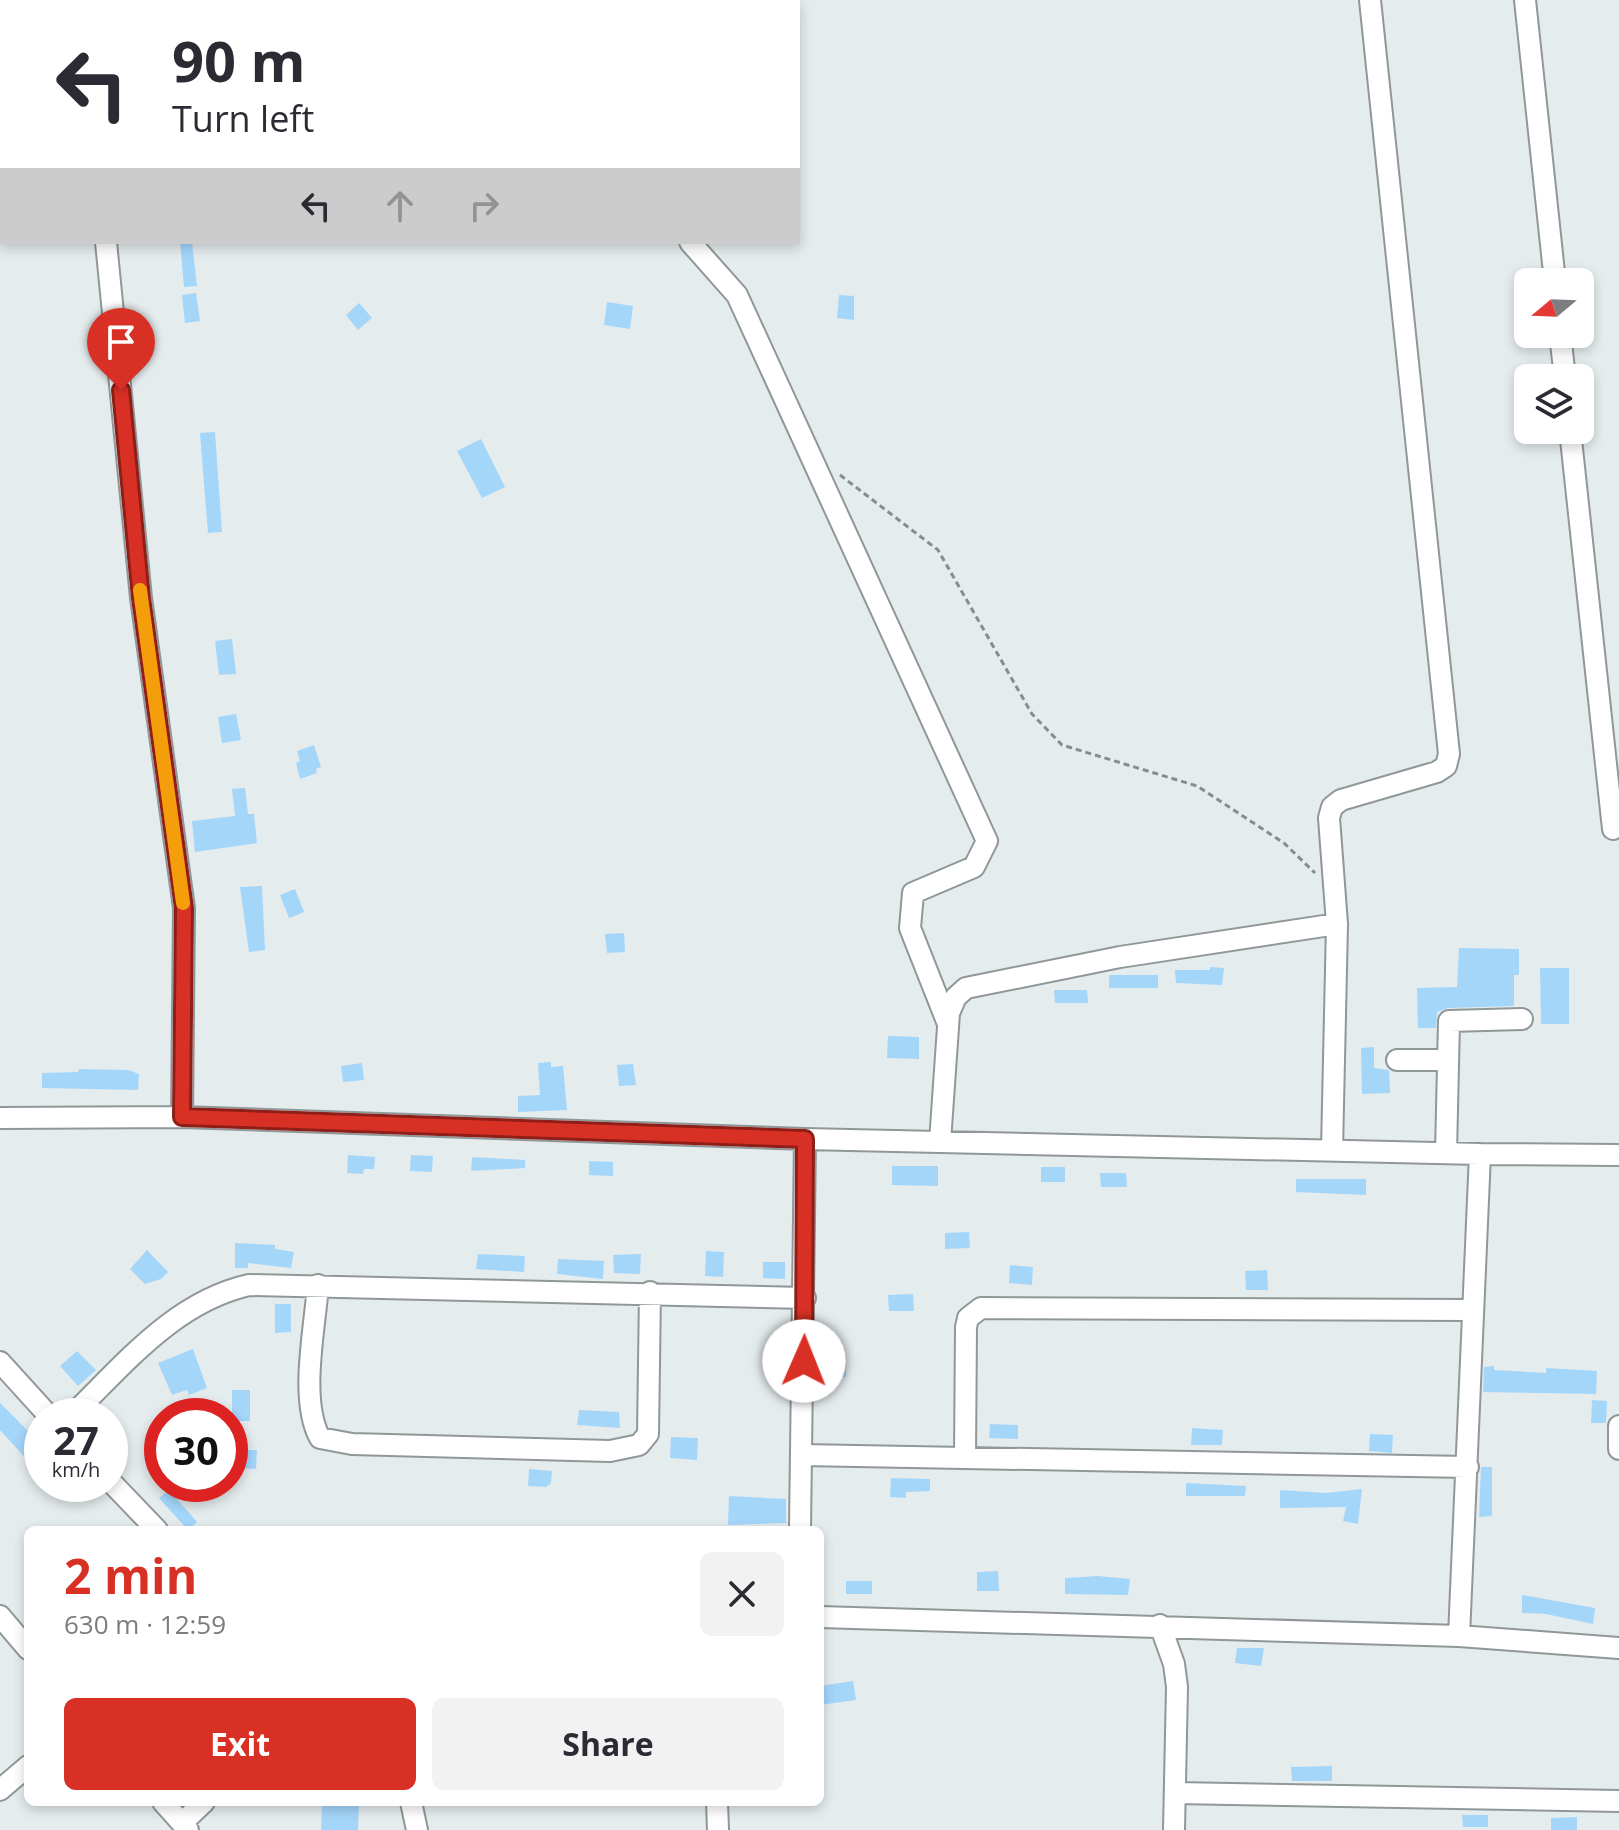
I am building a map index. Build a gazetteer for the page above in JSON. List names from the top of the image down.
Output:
{
  "north": "left",
  "page": {
    "turn": ["90 m", "Turn left"],
    "speed": "27 km/h",
    "limit": "30",
    "heading": ["2 min", "630 m · 12:59"],
    "buttons": ["Exit", "Share"]
  }
}
